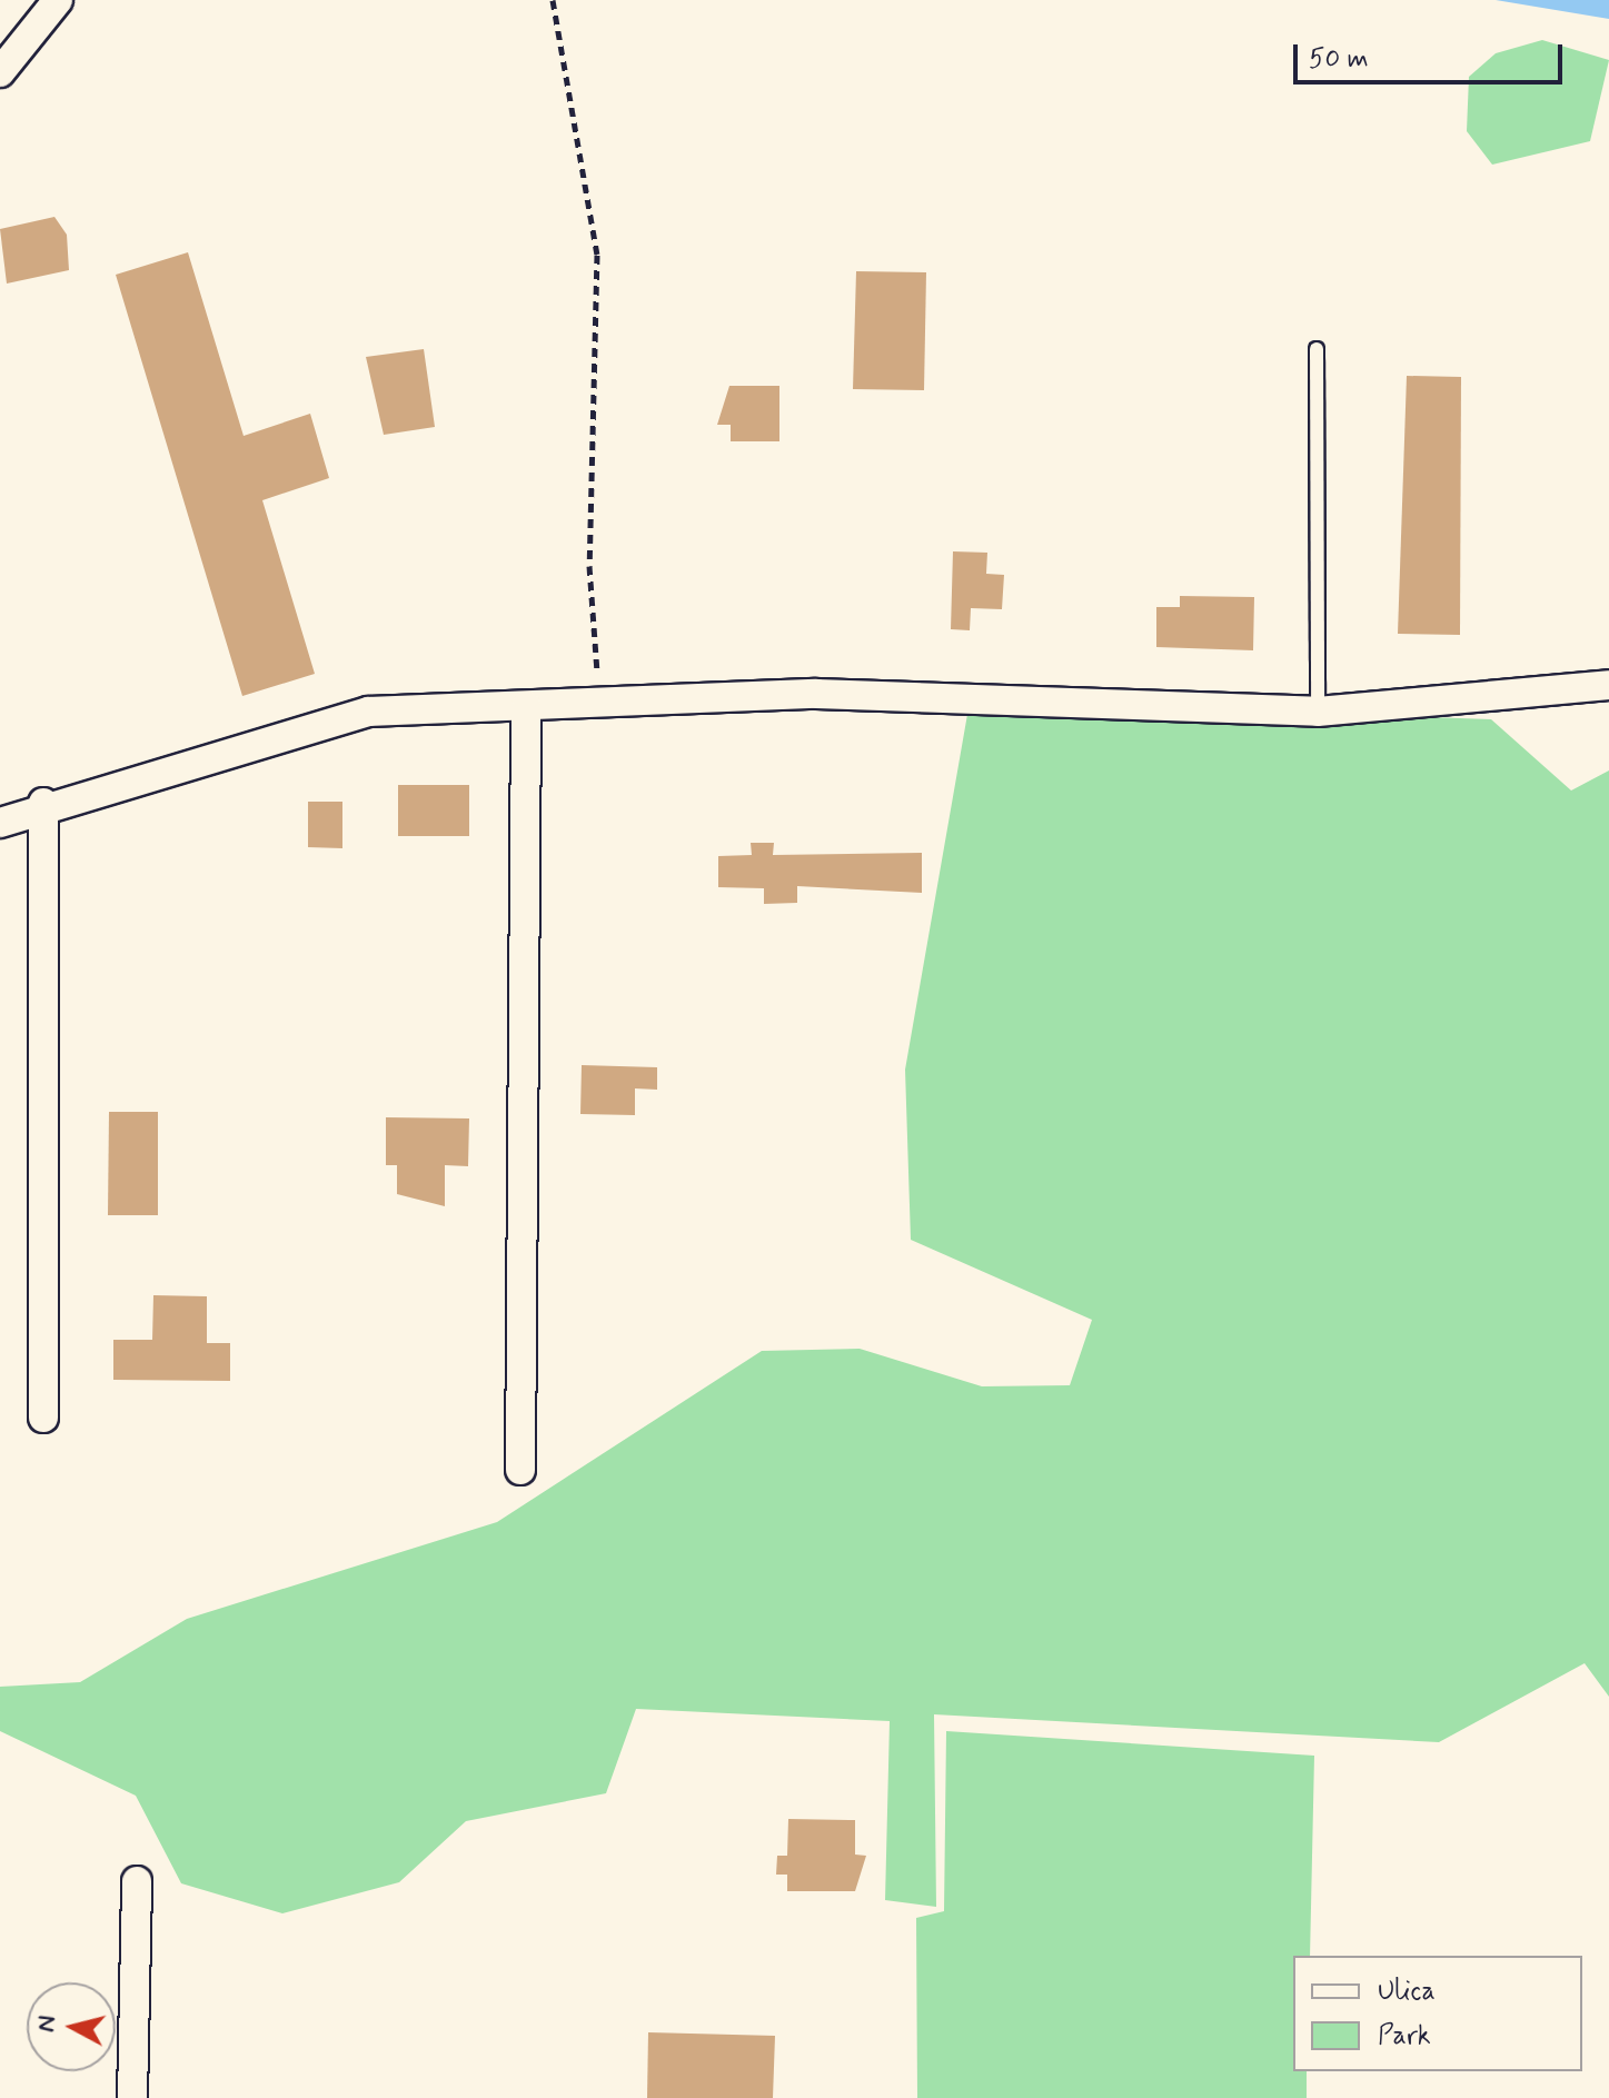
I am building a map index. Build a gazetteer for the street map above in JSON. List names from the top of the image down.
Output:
{
  "legend": ["Ulica", "Park"],
  "scale_bar": "50 m",
  "north": "left"
}
